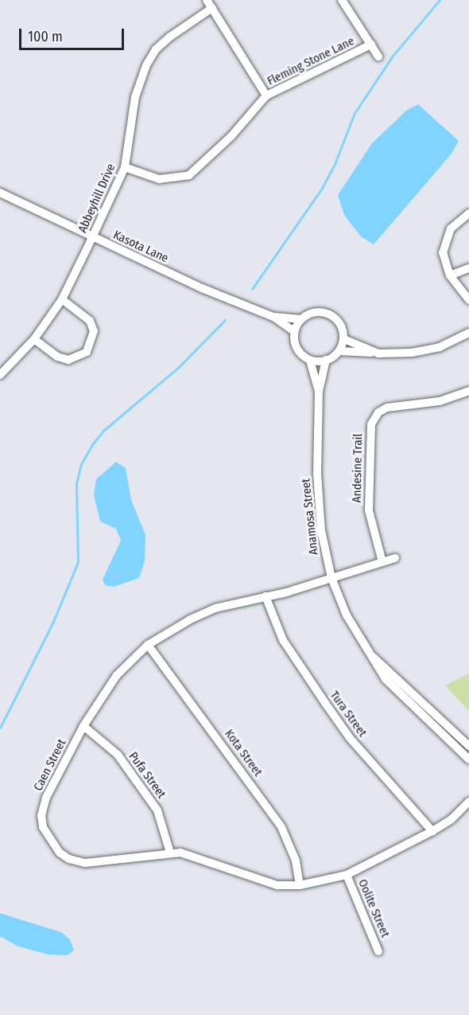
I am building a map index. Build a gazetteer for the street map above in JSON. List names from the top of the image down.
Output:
{
  "streets": {
    "street": [
      "Fleming Stone Lane",
      "Abbeyhill Drive",
      "Kasota Lane",
      "Andesine Trail",
      "Anamosa Street",
      "Tura Street",
      "Kota Street",
      "Caen Street",
      "Pufa Street",
      "Oolite Street"
    ]
  },
  "crossings": [
    ["Fleming Stone Lane", "Abbeyhill Drive"],
    ["Abbeyhill Drive", "Kasota Lane"],
    ["Kasota Lane", "Anamosa Street"],
    ["Andesine Trail", "Caen Street"],
    ["Anamosa Street", "Caen Street"],
    ["Tura Street", "Caen Street"],
    ["Kota Street", "Caen Street"],
    ["Caen Street", "Pufa Street"],
    ["Caen Street", "Oolite Street"]
  ],
  "scale_bar": "100 m"
}
